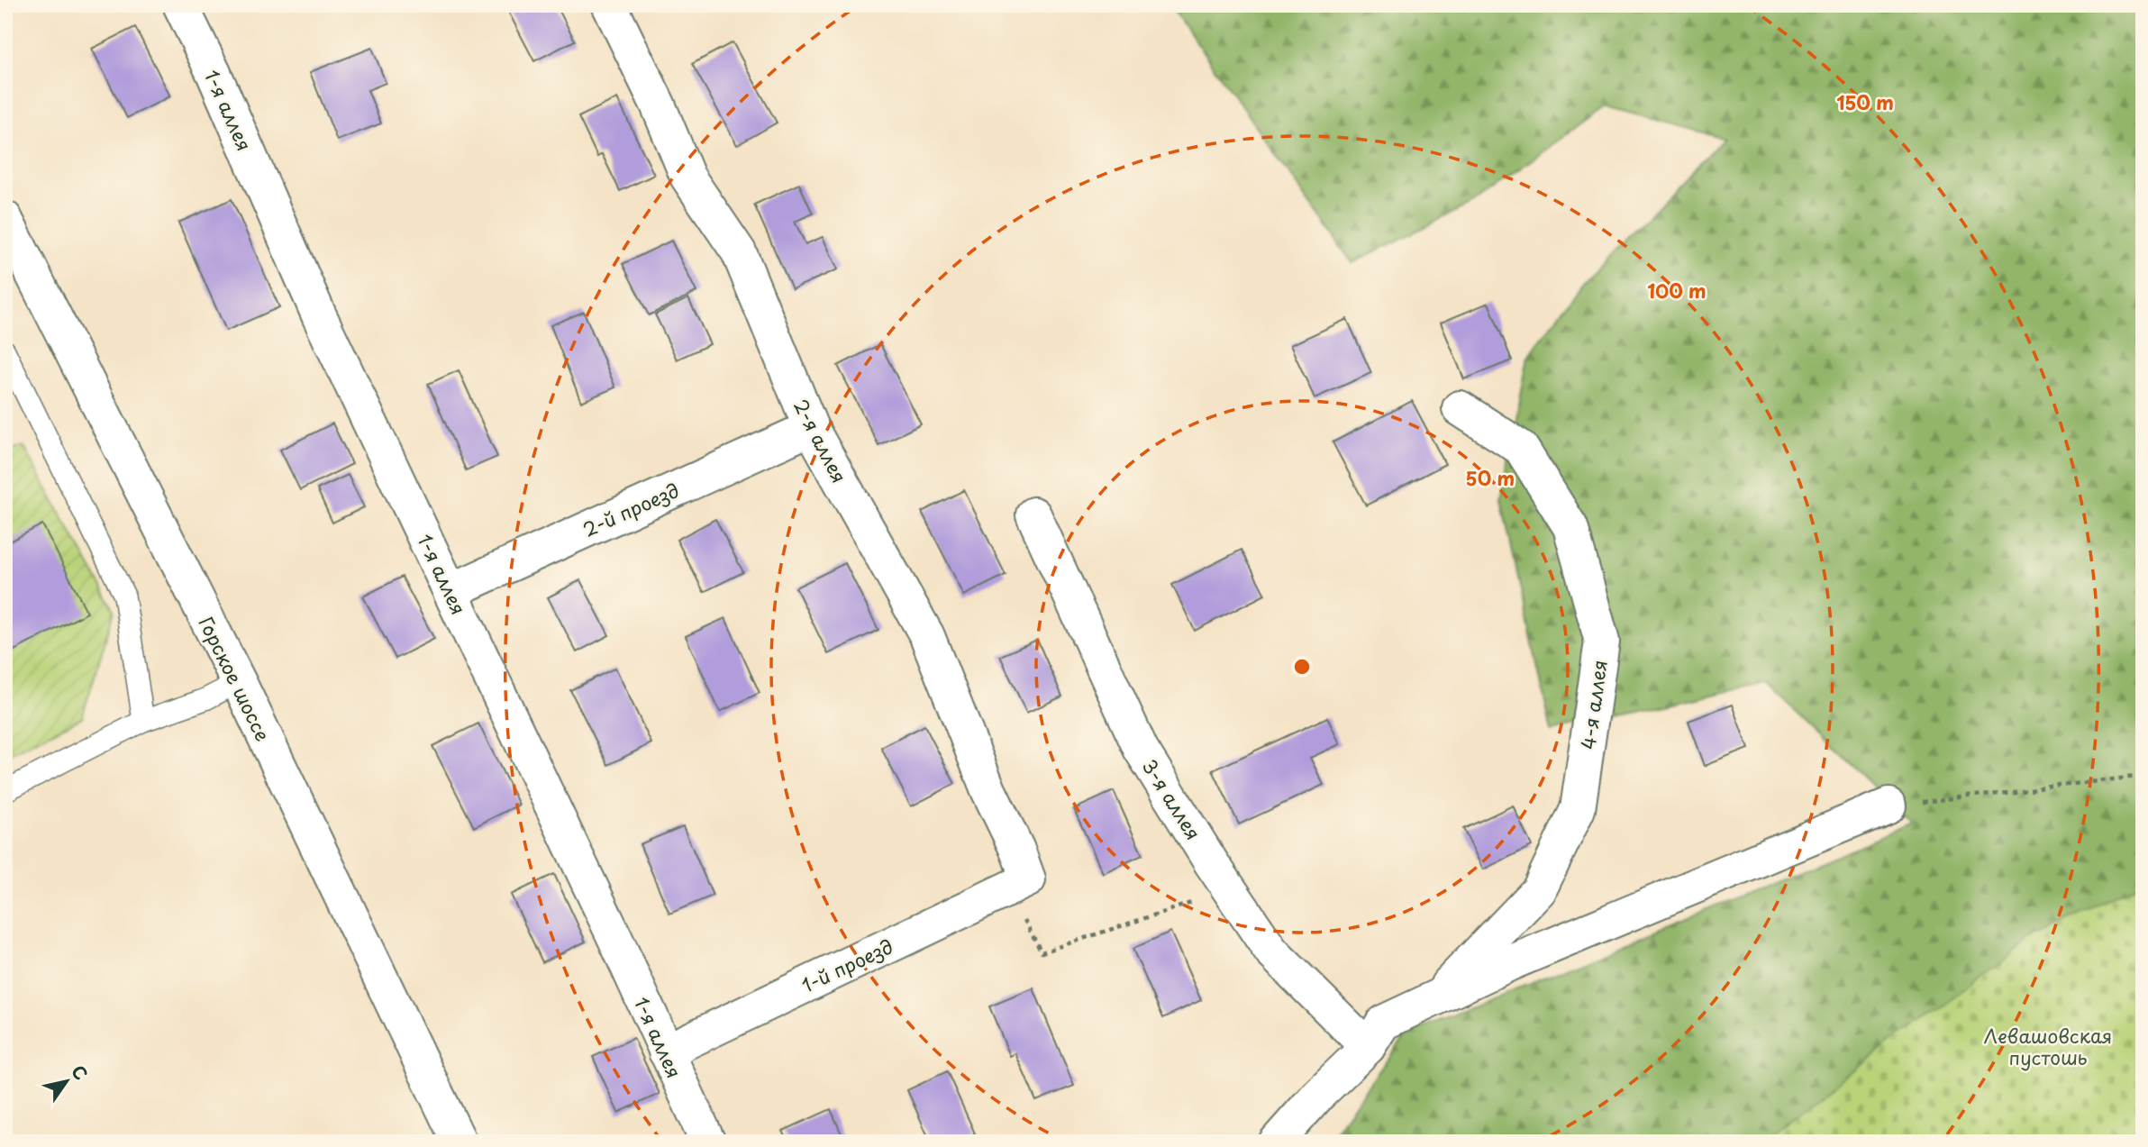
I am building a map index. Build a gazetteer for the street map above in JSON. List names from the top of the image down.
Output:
{
  "streets": {
    "street": [
      "1-я аллея",
      "2-я аллея",
      "2-й проезд",
      "Горское шоссе",
      "4-я аллея",
      "3-я аллея",
      "1-й проезд"
    ]
  },
  "crossings": [
    ["1-я аллея", "2-й проезд"],
    ["1-я аллея", "1-й проезд"],
    ["2-я аллея", "2-й проезд"],
    ["2-я аллея", "1-й проезд"]
  ],
  "parks": ["Левашовская пустошь"],
  "north": "top right",
  "rings": ["150 m", "100 m", "50 m"]
}
